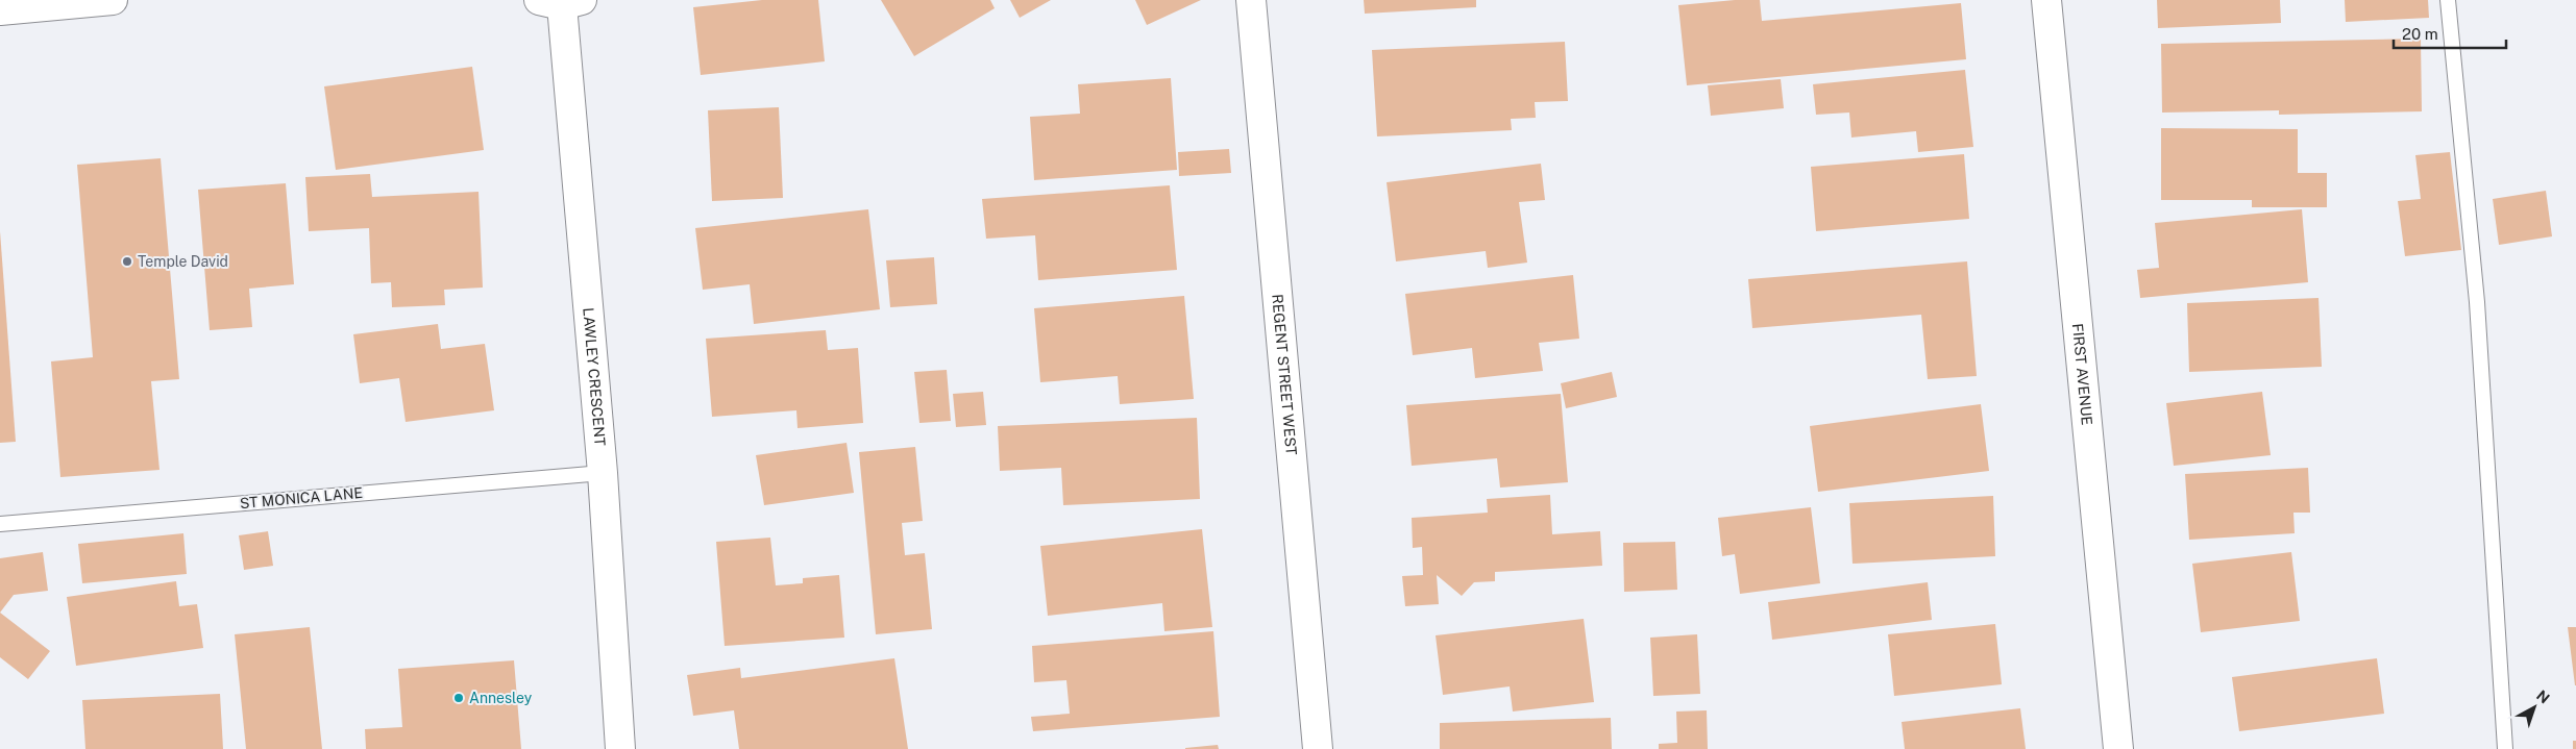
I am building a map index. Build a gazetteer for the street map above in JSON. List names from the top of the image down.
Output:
{
  "streets": {
    "street": ["REGENT STREET WEST", "FIRST AVENUE", "LAWLEY CRESCENT"],
    "lane": ["ST MONICA LANE"]
  },
  "crossings": [
    ["LAWLEY CRESCENT", "ST MONICA LANE"]
  ],
  "places": ["Temple David", "Annesley"],
  "scale_bar": "20 m",
  "north": "top right"
}
